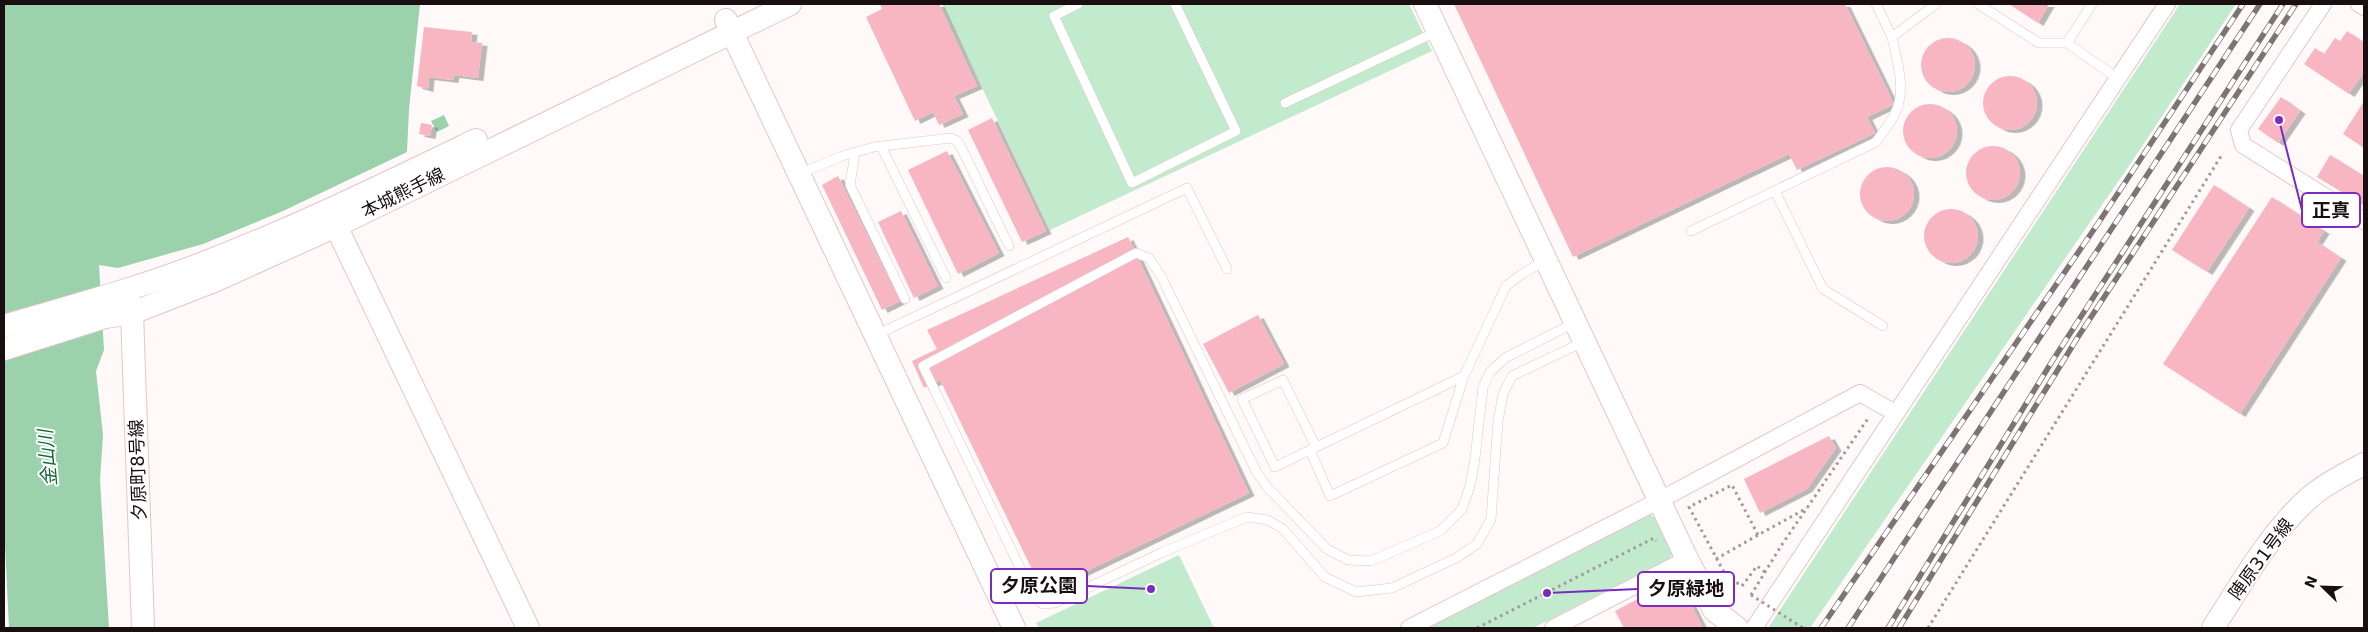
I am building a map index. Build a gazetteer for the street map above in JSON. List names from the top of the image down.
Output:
{
  "streets": {
    "street": ["本城熊手線", "夕原町8号線", "陣原31号線"]
  },
  "crossings": [
    ["本城熊手線", "夕原町8号線"]
  ],
  "water": ["金山川"],
  "places": ["正真", "夕原公園", "夕原緑地"],
  "north": "top left"
}
